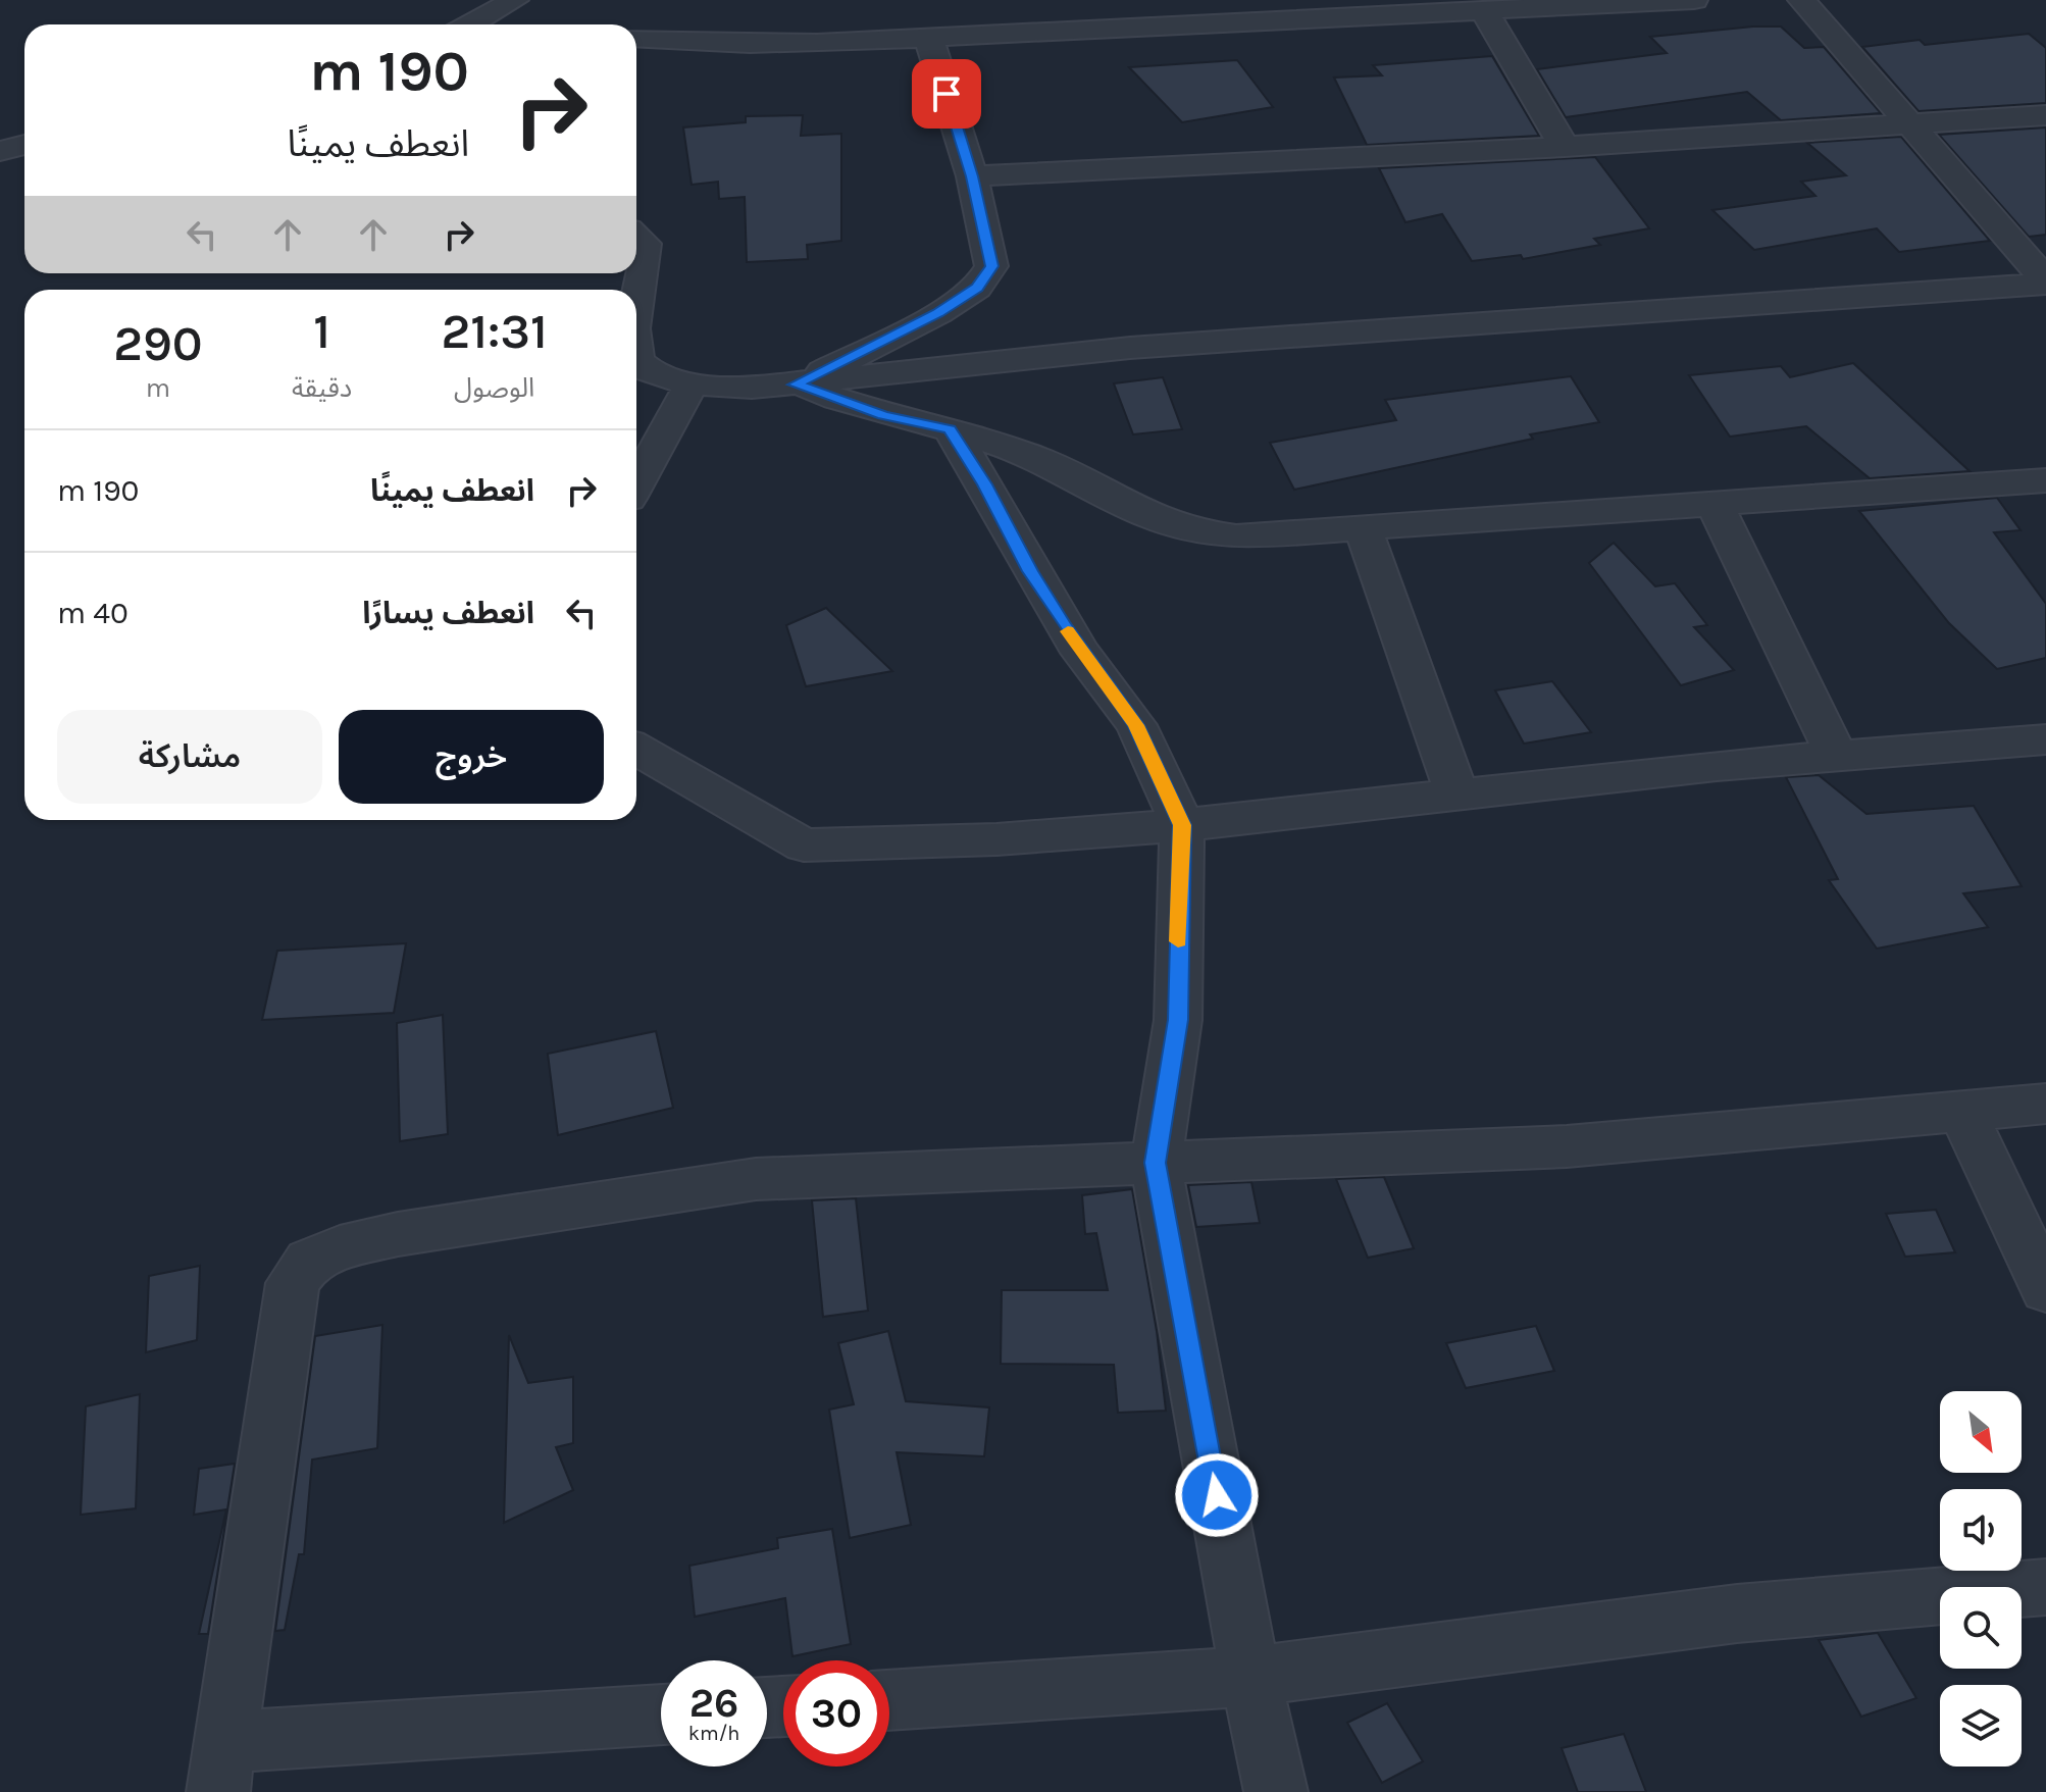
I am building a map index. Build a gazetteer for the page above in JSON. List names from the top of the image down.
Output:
{
  "north": "bottom right",
  "page": {
    "turn": ["190 m", "انعطف يمينًا"],
    "eta": [
      "21:31",
      "الوصول",
      "1",
      "دقيقة",
      "290",
      "m"
    ],
    "list": [
      {
        "name": "انعطف يمينًا",
        "value": "190 m"
      },
      {
        "name": "انعطف يسارًا",
        "value": "40 m"
      }
    ],
    "buttons": ["خروج", "مشاركة"],
    "speed": "26 km/h",
    "limit": "30"
  }
}
